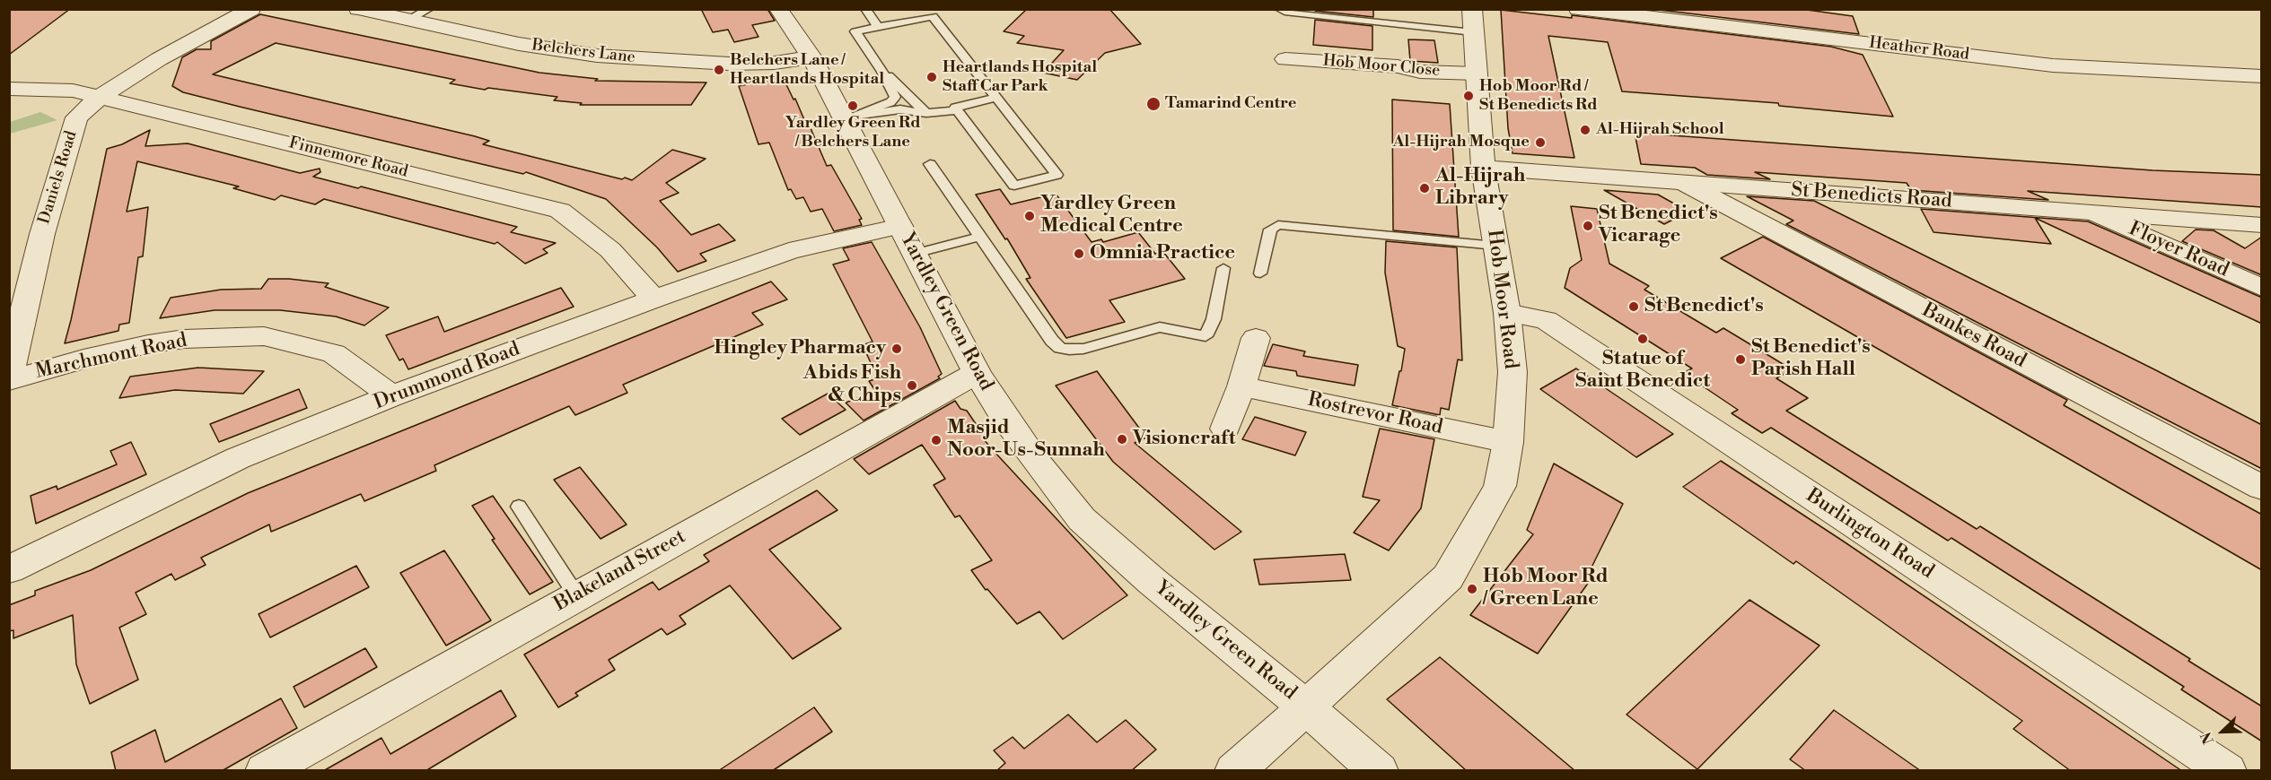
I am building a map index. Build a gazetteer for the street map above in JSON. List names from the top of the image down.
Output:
{
  "streets": {
    "street": [
      "Heather Road",
      "Belchers Lane",
      "Hob Moor Close",
      "Finnemore Road",
      "Daniels Road",
      "St Benedicts Road",
      "Floyer Road",
      "Hob Moor Road",
      "Yardley Green Road",
      "Bankes Road",
      "Marchmont Road",
      "Drummond Road",
      "Rostrevor Road",
      "Burlington Road",
      "Blakeland Street"
    ]
  },
  "crossings": [
    ["Belchers Lane", "Yardley Green Road"],
    ["Hob Moor Close", "Hob Moor Road"],
    ["Finnemore Road", "Daniels Road"],
    ["Finnemore Road", "Drummond Road"],
    ["St Benedicts Road", "Floyer Road"],
    ["St Benedicts Road", "Hob Moor Road"],
    ["St Benedicts Road", "Bankes Road"],
    ["Hob Moor Road", "Yardley Green Road"],
    ["Hob Moor Road", "Rostrevor Road"],
    ["Hob Moor Road", "Burlington Road"],
    ["Yardley Green Road", "Drummond Road"],
    ["Yardley Green Road", "Blakeland Street"],
    ["Marchmont Road", "Drummond Road"]
  ],
  "places": [
    "Belchers Lane / Heartlands Hospital",
    "Heartlands Hospital Staff Car Park",
    "Hob Moor Rd / St Benedicts Rd",
    "Tamarind Centre",
    "Yardley Green Rd / Belchers Lane",
    "Al-Hijrah School",
    "Al-Hijrah Mosque",
    "Al-Hijrah Library",
    "Yardley Green Medical Centre",
    "St Benedict's Vicarage",
    "Omnia Practice",
    "St Benedict's",
    "Statue of Saint Benedict",
    "Hingley Pharmacy",
    "St Benedict's Parish Hall",
    "Abids Fish & Chips",
    "Visioncraft",
    "Masjid Noor-Us-Sunnah",
    "Hob Moor Rd / Green Lane"
  ],
  "north": "bottom left"
}
